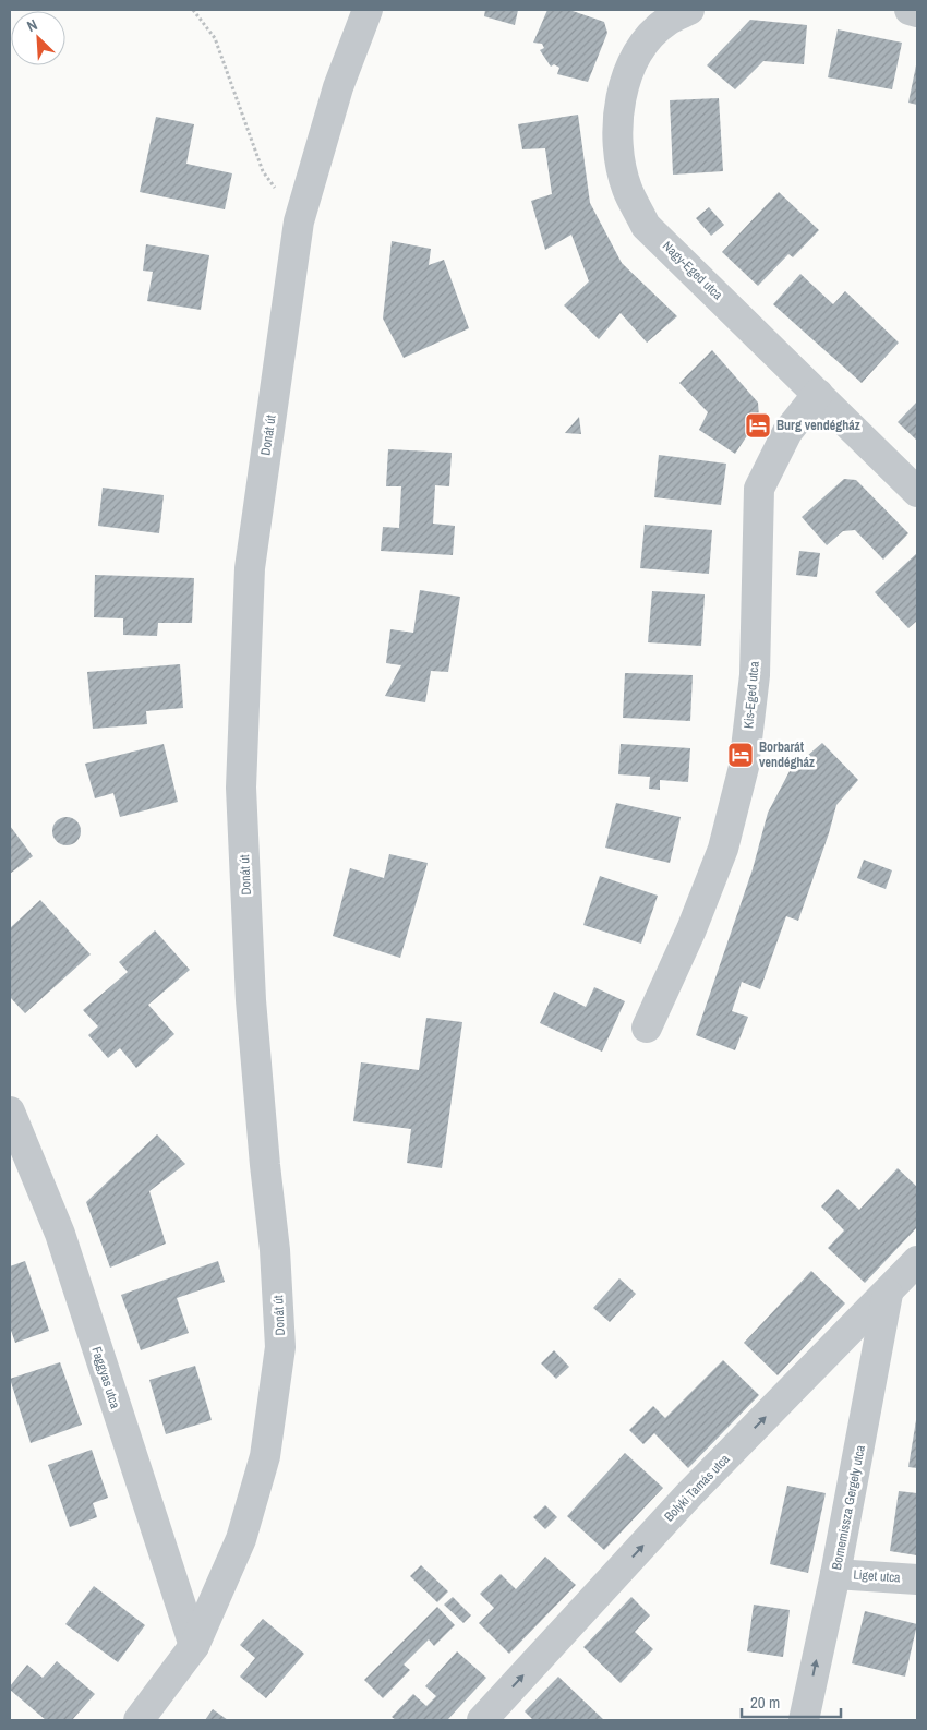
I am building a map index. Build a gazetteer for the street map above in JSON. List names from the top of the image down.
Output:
{
  "streets": {
    "street": [
      "Nagy-Eged utca",
      "Donát út",
      "Kis-Eged utca",
      "Faggyas utca",
      "Bolyki Tamás utca",
      "Bornemissza Gergely utca",
      "Liget utca"
    ]
  },
  "crossings": [
    ["Nagy-Eged utca", "Kis-Eged utca"],
    ["Donát út", "Faggyas utca"],
    ["Bolyki Tamás utca", "Bornemissza Gergely utca"],
    ["Bornemissza Gergely utca", "Liget utca"]
  ],
  "one_way": ["Bolyki Tamás utca"],
  "places": {
    "hotel": ["Burg vendégház", "Borbarát vendégház"]
  },
  "scale_bar": "20 m",
  "north": "top left"
}
